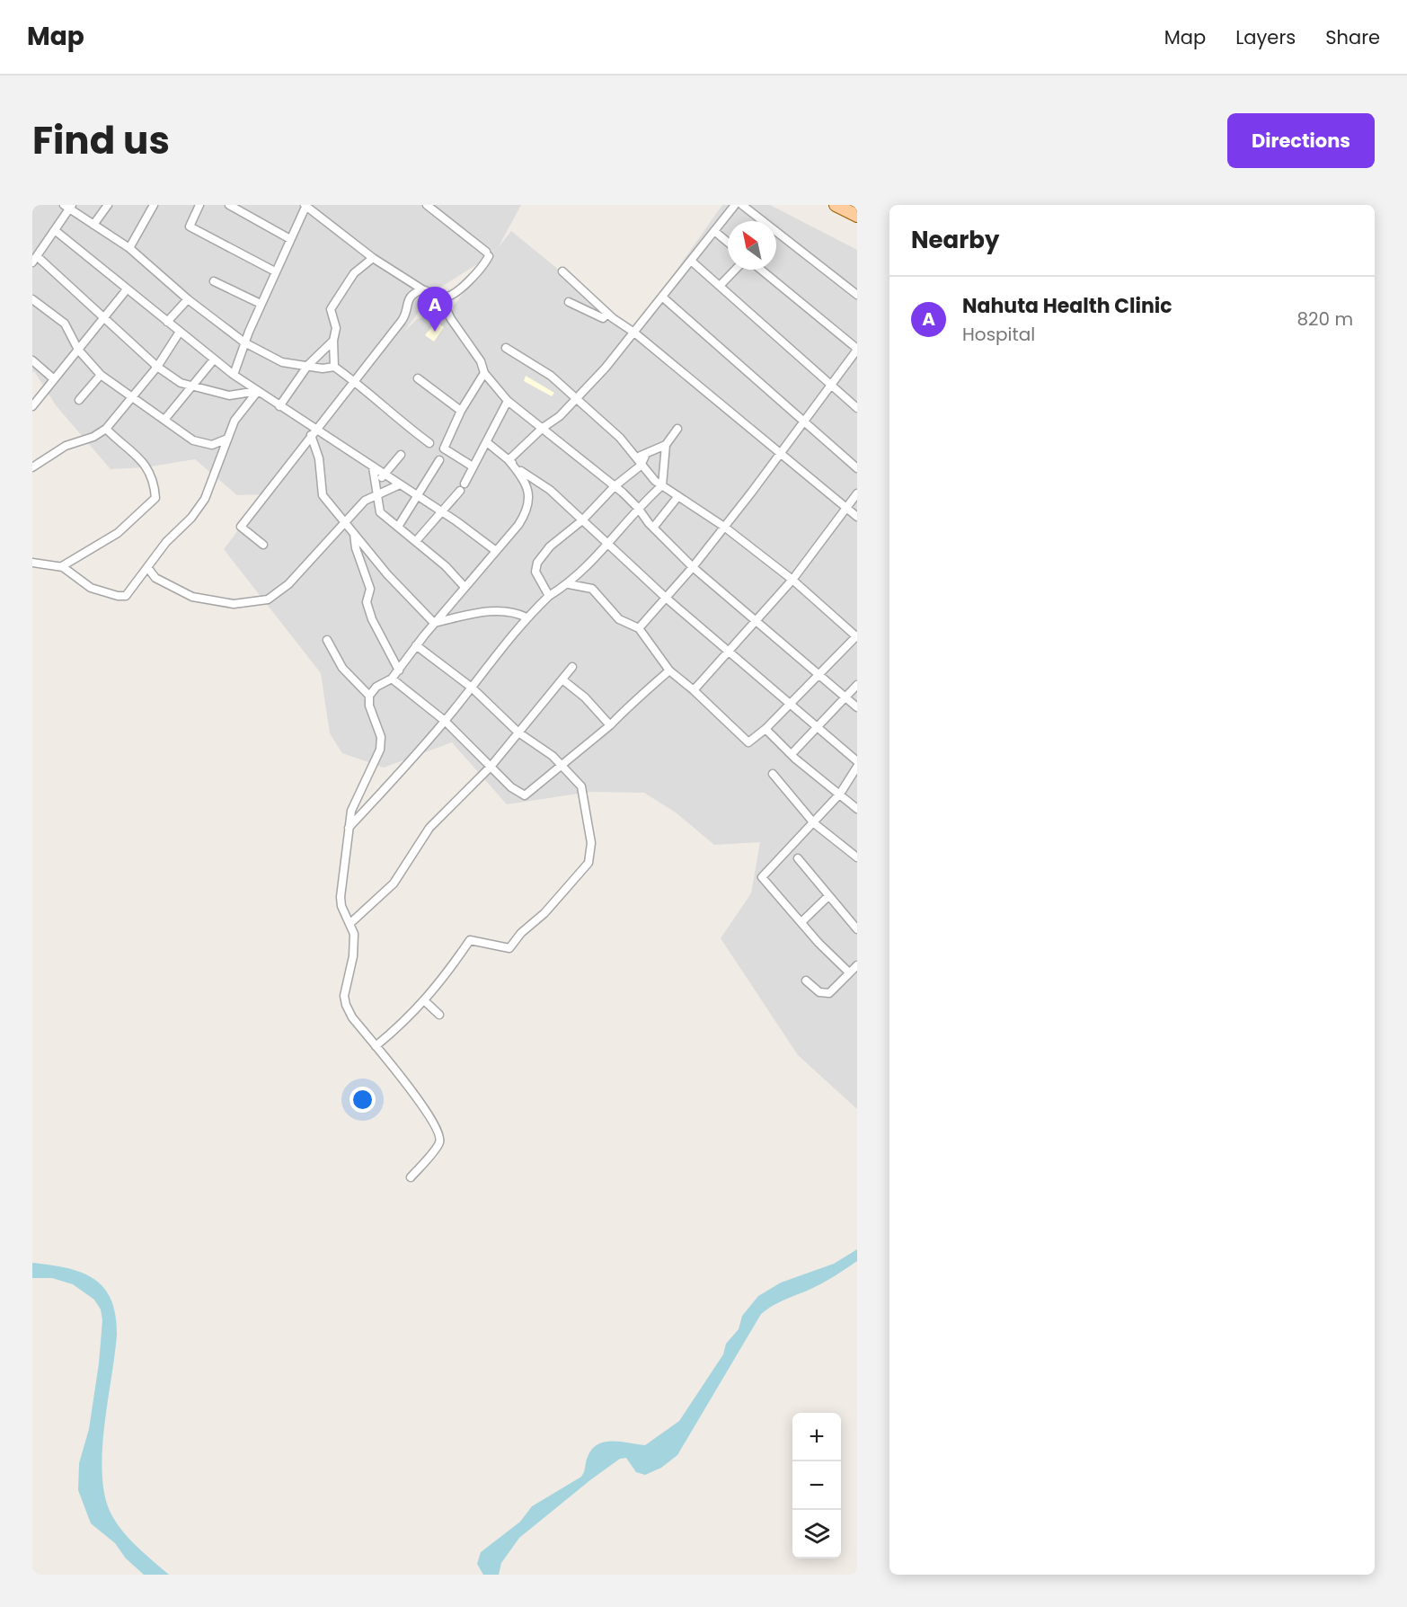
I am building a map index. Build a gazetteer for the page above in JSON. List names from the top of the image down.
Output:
{
  "north": "top left",
  "page": {
    "header": "Map",
    "nav": ["Map", "Layers", "Share"],
    "title": "Find us",
    "buttons": "Directions",
    "heading": "Nearby",
    "list": [
      {
        "mark": "A",
        "name": "Nahuta Health Clinic",
        "note": "Hospital",
        "value": "820 m"
      }
    ],
    "pins": "A",
    "map_buttons": ["+", "−"]
  }
}
